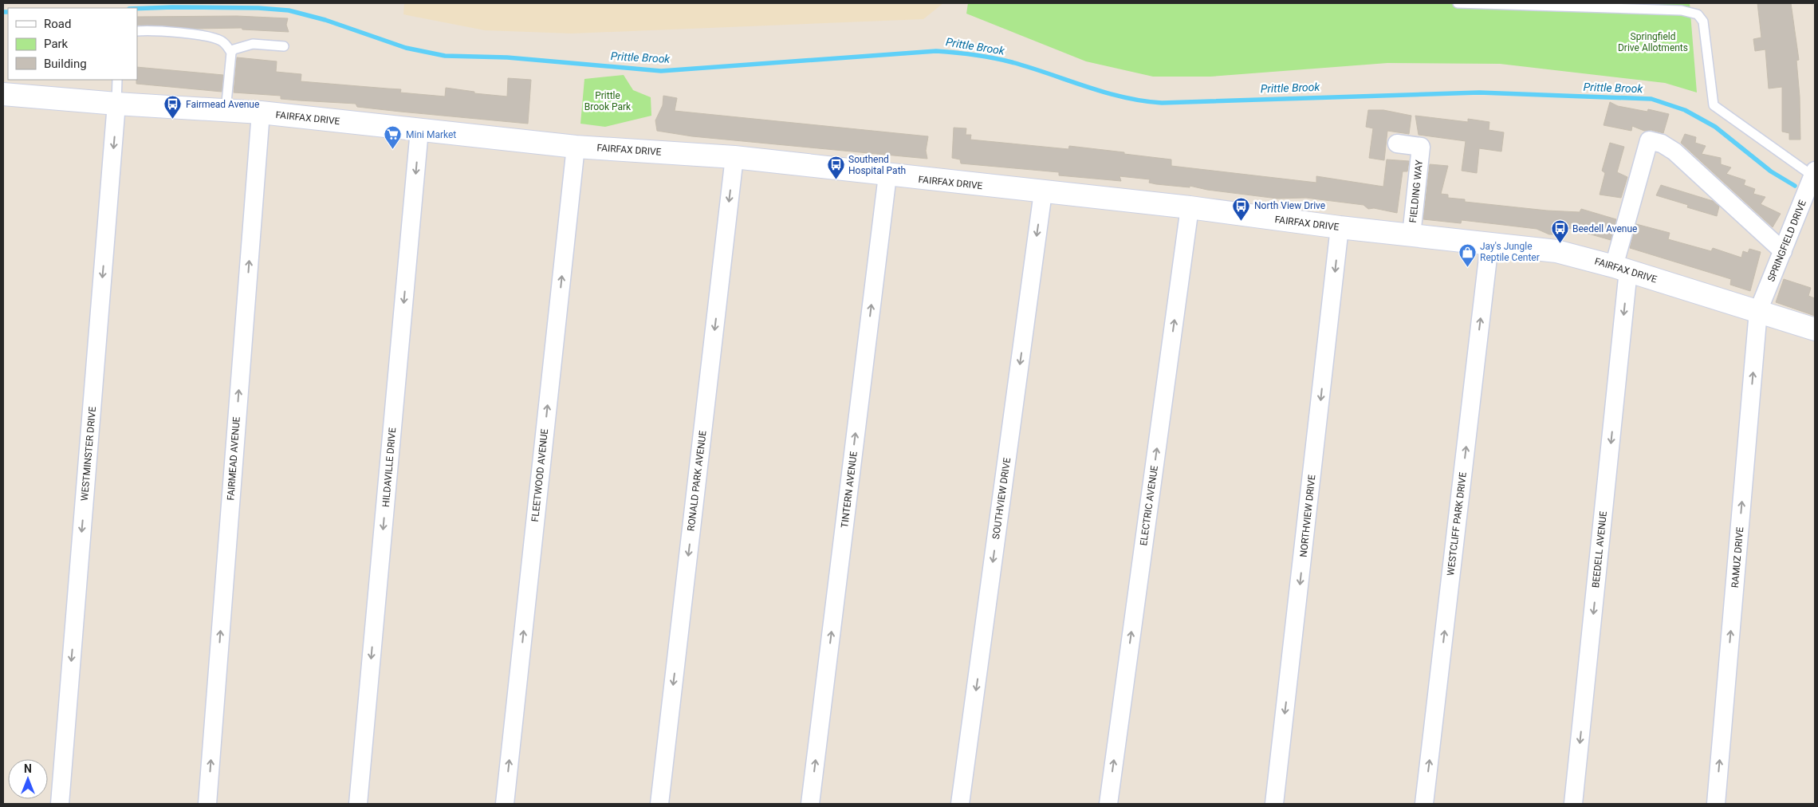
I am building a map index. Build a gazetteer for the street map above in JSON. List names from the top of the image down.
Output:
{
  "streets": {
    "street": [
      "FAIRFAX DRIVE",
      "FIELDING WAY",
      "SPRINGFIELD DRIVE",
      "WESTMINSTER DRIVE",
      "FAIRMEAD AVENUE",
      "HILDAVILLE DRIVE",
      "FLEETWOOD AVENUE",
      "RONALD PARK AVENUE",
      "TINTERN AVENUE",
      "SOUTHVIEW DRIVE",
      "ELECTRIC AVENUE",
      "NORTHVIEW DRIVE",
      "WESTCLIFF PARK DRIVE",
      "BEEDELL AVENUE",
      "RAMUZ DRIVE"
    ]
  },
  "crossings": [
    ["FAIRFAX DRIVE", "FIELDING WAY"],
    ["FAIRFAX DRIVE", "SPRINGFIELD DRIVE"],
    ["FAIRFAX DRIVE", "WESTMINSTER DRIVE"],
    ["FAIRFAX DRIVE", "FAIRMEAD AVENUE"],
    ["FAIRFAX DRIVE", "HILDAVILLE DRIVE"],
    ["FAIRFAX DRIVE", "FLEETWOOD AVENUE"],
    ["FAIRFAX DRIVE", "RONALD PARK AVENUE"],
    ["FAIRFAX DRIVE", "TINTERN AVENUE"],
    ["FAIRFAX DRIVE", "SOUTHVIEW DRIVE"],
    ["FAIRFAX DRIVE", "ELECTRIC AVENUE"],
    ["FAIRFAX DRIVE", "NORTHVIEW DRIVE"],
    ["FAIRFAX DRIVE", "WESTCLIFF PARK DRIVE"],
    ["FAIRFAX DRIVE", "BEEDELL AVENUE"],
    ["FAIRFAX DRIVE", "RAMUZ DRIVE"],
    ["SPRINGFIELD DRIVE", "BEEDELL AVENUE"],
    ["SPRINGFIELD DRIVE", "RAMUZ DRIVE"]
  ],
  "one_way": [
    "WESTMINSTER DRIVE",
    "FAIRMEAD AVENUE",
    "HILDAVILLE DRIVE",
    "FLEETWOOD AVENUE",
    "RONALD PARK AVENUE",
    "TINTERN AVENUE",
    "SOUTHVIEW DRIVE",
    "ELECTRIC AVENUE",
    "NORTHVIEW DRIVE",
    "WESTCLIFF PARK DRIVE",
    "BEEDELL AVENUE",
    "RAMUZ DRIVE"
  ],
  "water": ["Prittle Brook"],
  "parks": ["Springfield Drive Allotments", "Prittle Brook Park"],
  "places": {
    "bus stop": [
      "Fairmead Avenue",
      "Southend Hospital Path",
      "North View Drive",
      "Beedell Avenue"
    ],
    "supermarket": ["Mini Market"],
    "shop": ["Jay's Jungle Reptile Center"]
  },
  "legend": ["Road", "Park", "Building"],
  "north": "top"
}
